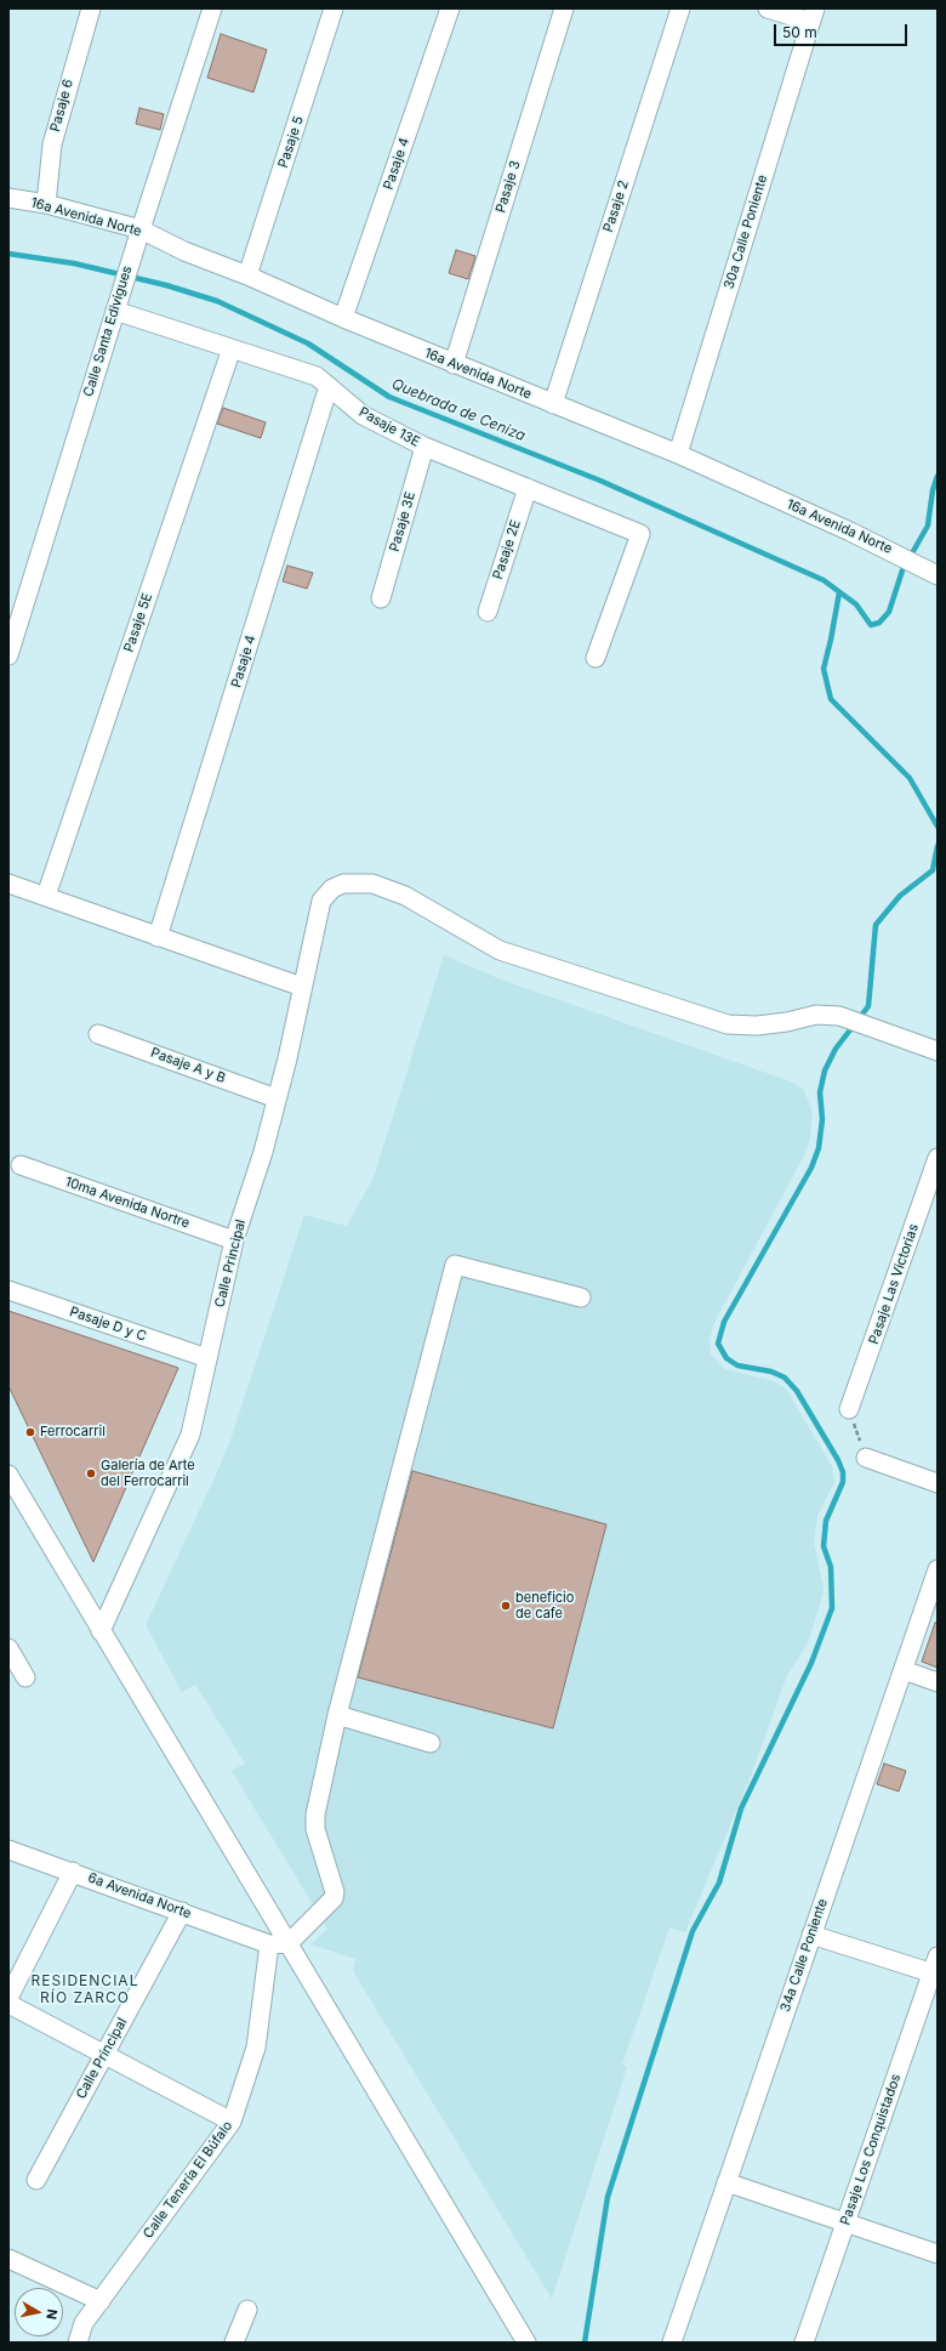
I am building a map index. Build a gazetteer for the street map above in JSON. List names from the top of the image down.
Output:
{
  "streets": {
    "street": [
      "Pasaje 6",
      "Pasaje 5",
      "Pasaje 4",
      "Pasaje 3",
      "Pasaje 2",
      "16a Avenida Norte",
      "30a Calle Poniente",
      "Calle Santa Edivigues",
      "Pasaje 13E",
      "Pasaje 3E",
      "Pasaje 2E",
      "Pasaje 5E",
      "Pasaje A y B",
      "10ma Avenida Nortre",
      "Calle Principal",
      "Pasaje Las Victorias",
      "Pasaje D y C",
      "6a Avenida Norte",
      "34a Calle Poniente",
      "Pasaje Los Conquistados",
      "Calle Tenería El Búfalo"
    ]
  },
  "crossings": [
    ["Pasaje 6", "16a Avenida Norte"],
    ["Pasaje 5", "16a Avenida Norte"],
    ["Pasaje 4", "16a Avenida Norte"],
    ["Pasaje 4", "Pasaje 13E"],
    ["Pasaje 3", "16a Avenida Norte"],
    ["Pasaje 2", "16a Avenida Norte"],
    ["16a Avenida Norte", "30a Calle Poniente"],
    ["16a Avenida Norte", "Calle Santa Edivigues"],
    ["Calle Santa Edivigues", "Pasaje 13E"],
    ["Pasaje 13E", "Pasaje 3E"],
    ["Pasaje 13E", "Pasaje 2E"],
    ["Pasaje 13E", "Pasaje 5E"],
    ["Pasaje A y B", "Calle Principal"],
    ["10ma Avenida Nortre", "Calle Principal"],
    ["Calle Principal", "Pasaje D y C"],
    ["Calle Principal", "6a Avenida Norte"],
    ["6a Avenida Norte", "Calle Tenería El Búfalo"]
  ],
  "districts": ["RESIDENCIAL RÍO ZARCO"],
  "water": ["Quebrada de Ceniza"],
  "places": ["Ferrocarril", "Galería de Arte del Ferrocarril", "beneficio de cafe"],
  "scale_bar": "50 m",
  "north": "right"
}
